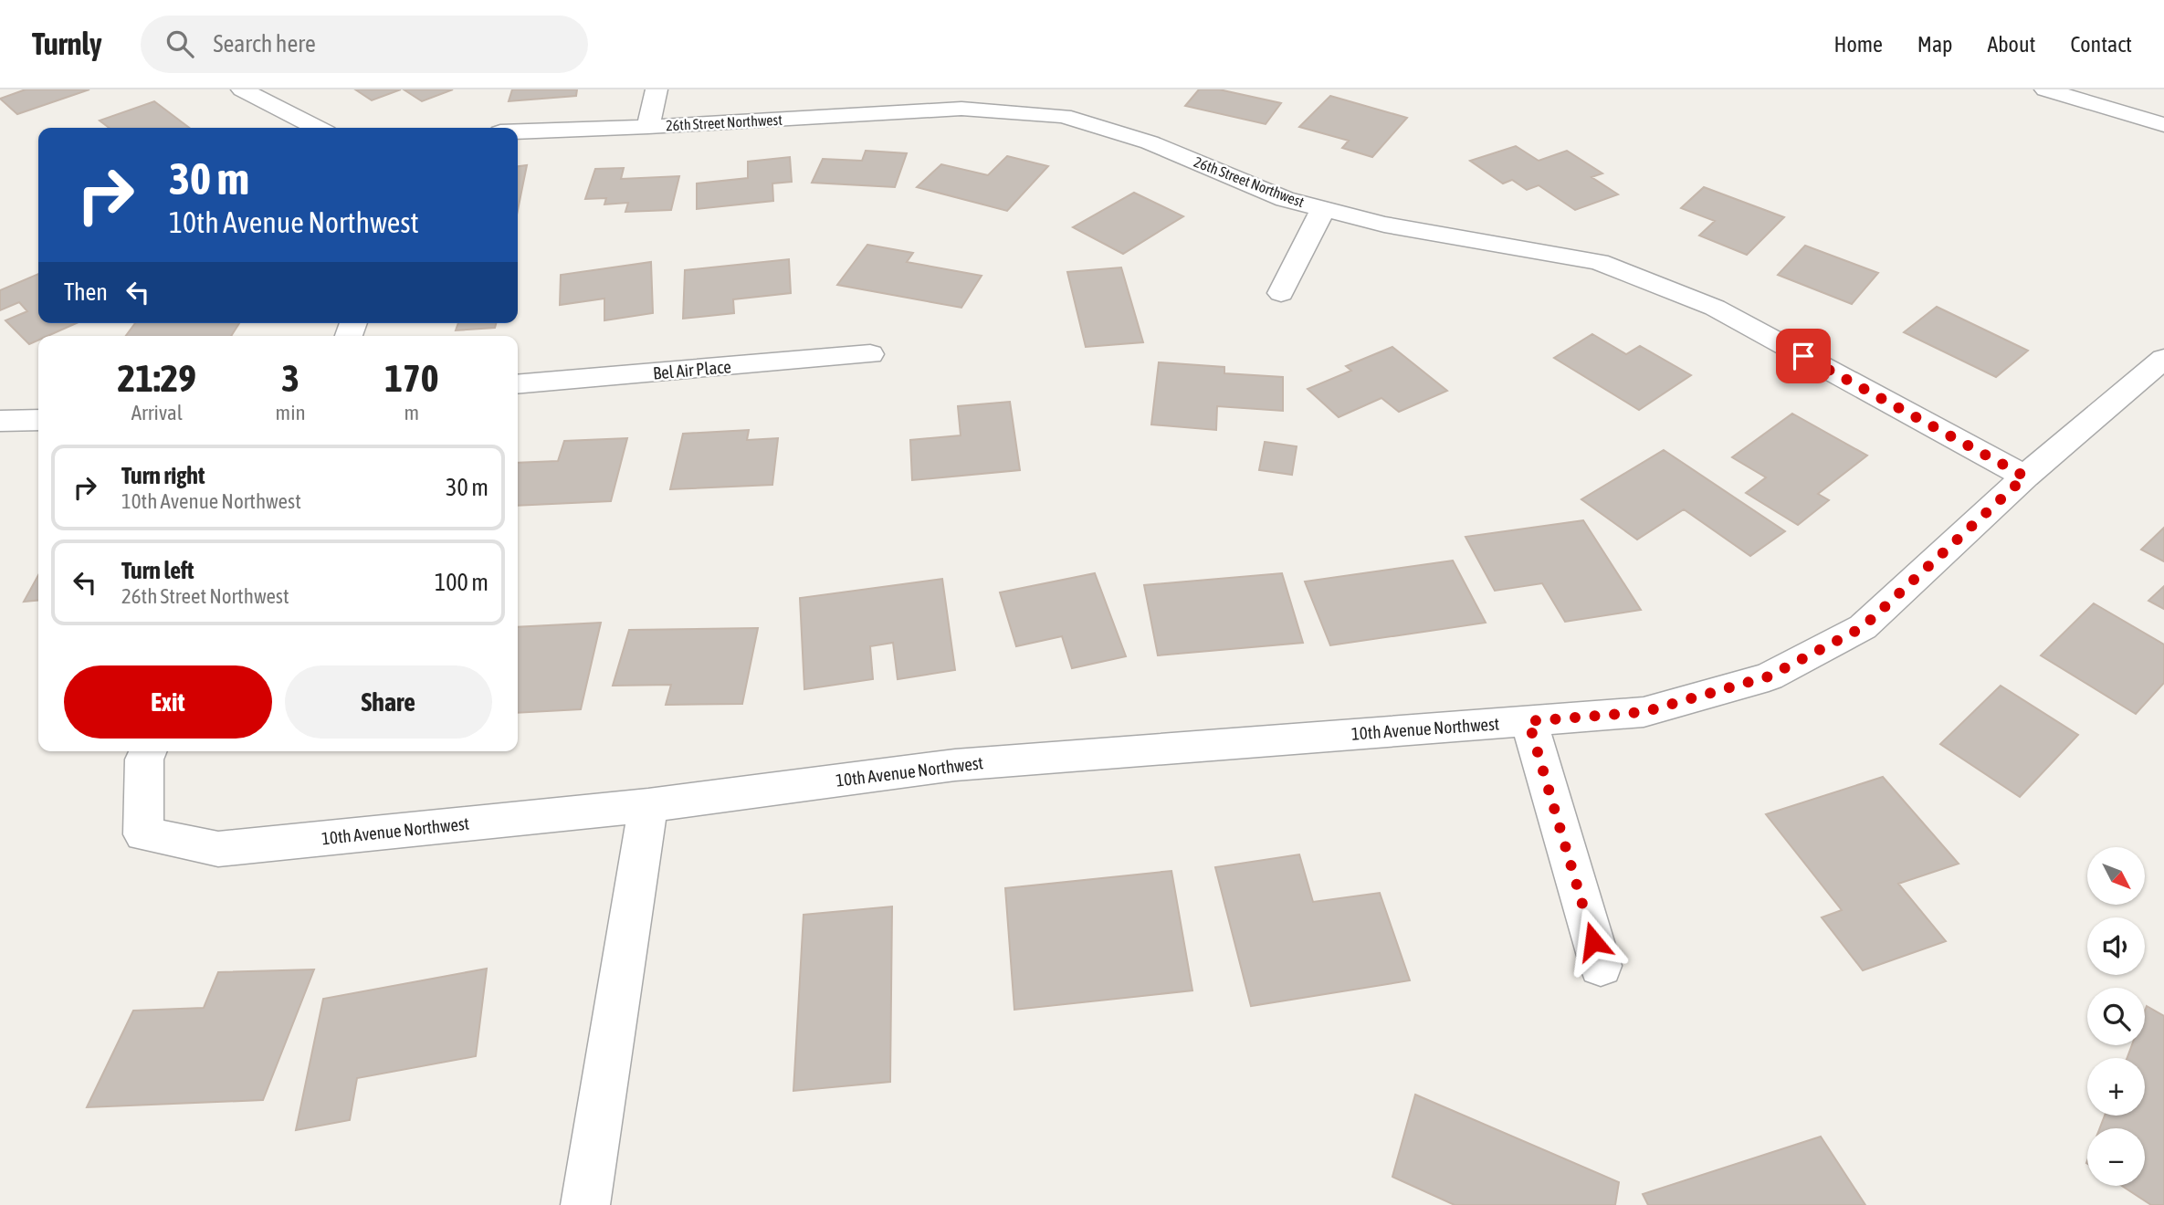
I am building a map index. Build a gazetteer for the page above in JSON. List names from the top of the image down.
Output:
{
  "streets": {
    "street": ["26th Street Northwest", "Bel Air Place", "10th Avenue Northwest"]
  },
  "crossings": [
    ["26th Street Northwest", "10th Avenue Northwest"]
  ],
  "north": "bottom right",
  "page": {
    "header": "Turnly",
    "search": "Search here",
    "nav": [
      "Home",
      "Map",
      "About",
      "Contact"
    ],
    "turn": ["30 m", "10th Avenue Northwest"],
    "then": "Then",
    "eta": [
      "21:29",
      "Arrival",
      "3",
      "min",
      "170",
      "m"
    ],
    "list": [
      {
        "name": "Turn right",
        "note": "10th Avenue Northwest",
        "value": "30 m"
      },
      {
        "name": "Turn left",
        "note": "26th Street Northwest",
        "value": "100 m"
      }
    ],
    "buttons": ["Exit", "Share"],
    "map_buttons": ["+", "−"]
  }
}
